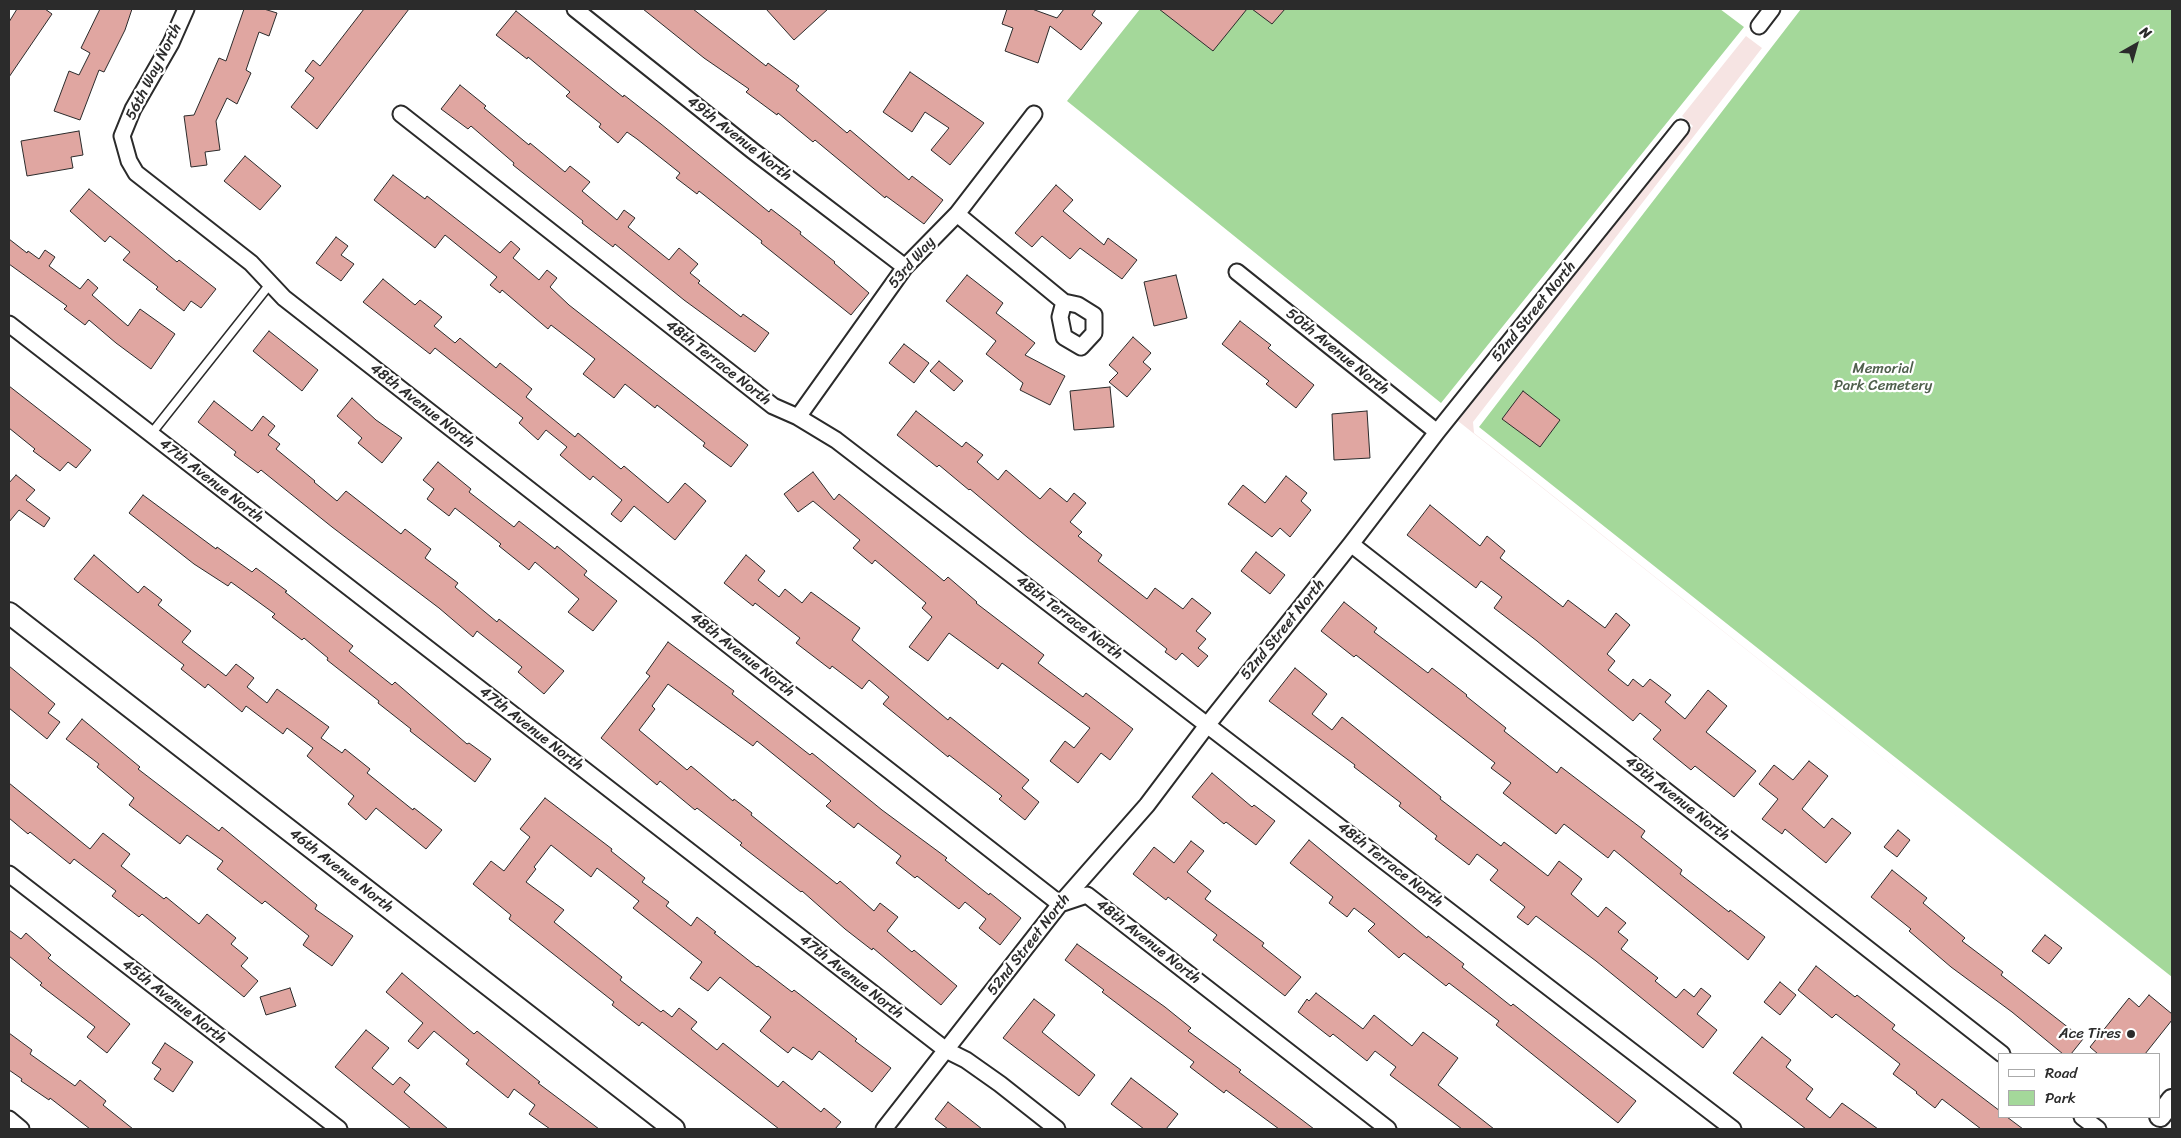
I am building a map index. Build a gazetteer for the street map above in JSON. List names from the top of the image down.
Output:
{
  "streets": {
    "street": [
      "56th Way North",
      "49th Avenue North",
      "53rd Way",
      "52nd Street North",
      "50th Avenue North",
      "48th Terrace North",
      "48th Avenue North",
      "47th Avenue North",
      "46th Avenue North",
      "45th Avenue North"
    ]
  },
  "crossings": [
    ["56th Way North", "48th Avenue North"],
    ["49th Avenue North", "53rd Way"],
    ["49th Avenue North", "52nd Street North"],
    ["53rd Way", "48th Terrace North"],
    ["52nd Street North", "50th Avenue North"],
    ["52nd Street North", "48th Terrace North"],
    ["52nd Street North", "48th Avenue North"],
    ["52nd Street North", "47th Avenue North"]
  ],
  "parks": ["Memorial Park Cemetery"],
  "places": ["Ace Tires"],
  "legend": ["Road", "Park"],
  "north": "top right"
}
